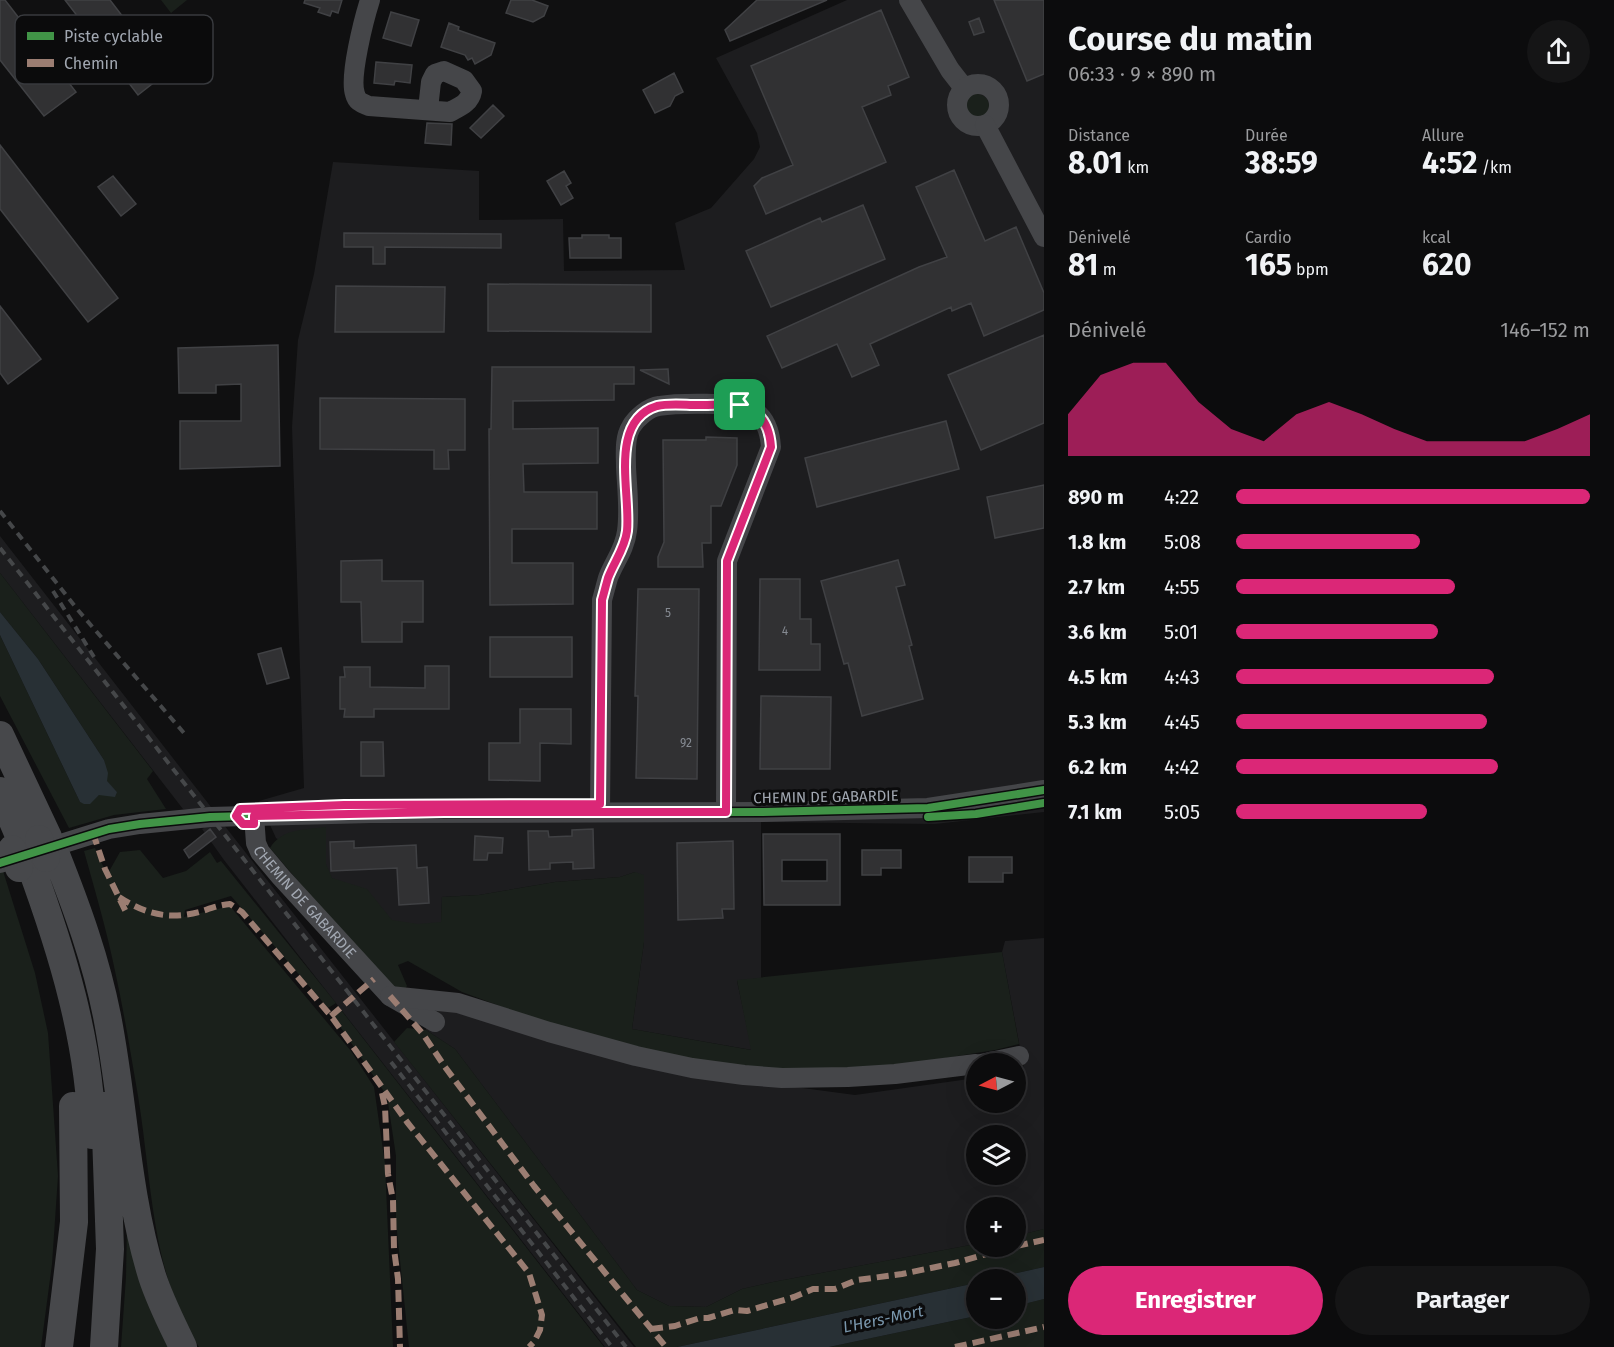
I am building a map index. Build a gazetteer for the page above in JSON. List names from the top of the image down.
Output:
{
  "streets": {
    "street": ["CHEMIN DE GABARDIE"]
  },
  "water": ["L'Hers-Mort"],
  "house_numbers": ["5", "4", "92"],
  "legend": ["Piste cyclable", "Chemin"],
  "north": "left",
  "page": {
    "heading": ["Course du matin", "06:33 · 9 × 890 m"],
    "stats": [
      ["Distance", "8.01 km"],
      ["Durée", "38:59"],
      ["Allure", "4:52 /km"],
      ["Dénivelé", "81 m"],
      ["Cardio", "165 bpm"],
      ["kcal", "620"]
    ],
    "chart": ["Dénivelé", "146–152 m"],
    "list": [
      {
        "name": "890 m",
        "note": "4:22"
      },
      {
        "name": "1.8 km",
        "note": "5:08"
      },
      {
        "name": "2.7 km",
        "note": "4:55"
      },
      {
        "name": "3.6 km",
        "note": "5:01"
      },
      {
        "name": "4.5 km",
        "note": "4:43"
      },
      {
        "name": "5.3 km",
        "note": "4:45"
      },
      {
        "name": "6.2 km",
        "note": "4:42"
      },
      {
        "name": "7.1 km",
        "note": "5:05"
      }
    ],
    "map_buttons": ["+", "−"],
    "buttons": ["Enregistrer", "Partager"]
  }
}
